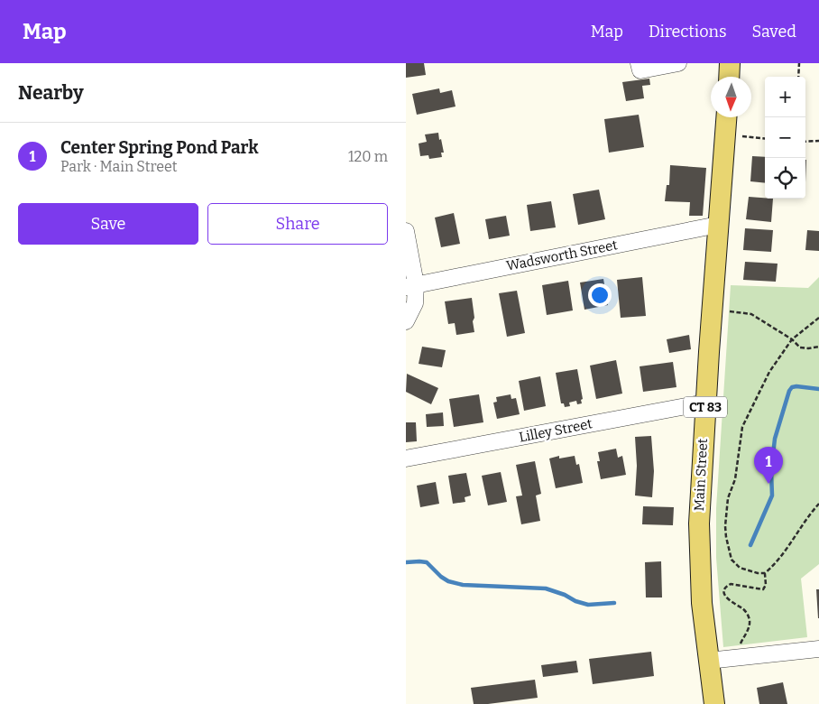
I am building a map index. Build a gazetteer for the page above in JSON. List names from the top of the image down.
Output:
{
  "streets": {
    "main road": ["CT 83", "Main Street"],
    "street": ["Wadsworth Street", "Lilley Street"]
  },
  "crossings": [
    ["Wadsworth Street", "Main Street"],
    ["Lilley Street", "Main Street"]
  ],
  "north": "bottom",
  "page": {
    "header": "Map",
    "nav": ["Map", "Directions", "Saved"],
    "heading": "Nearby",
    "map_buttons": ["+", "−"],
    "list": [
      {
        "mark": "1",
        "name": "Center Spring Pond Park",
        "note": "Park · Main Street",
        "value": "120 m"
      }
    ],
    "buttons": ["Save", "Share"],
    "pins": "1"
  }
}
